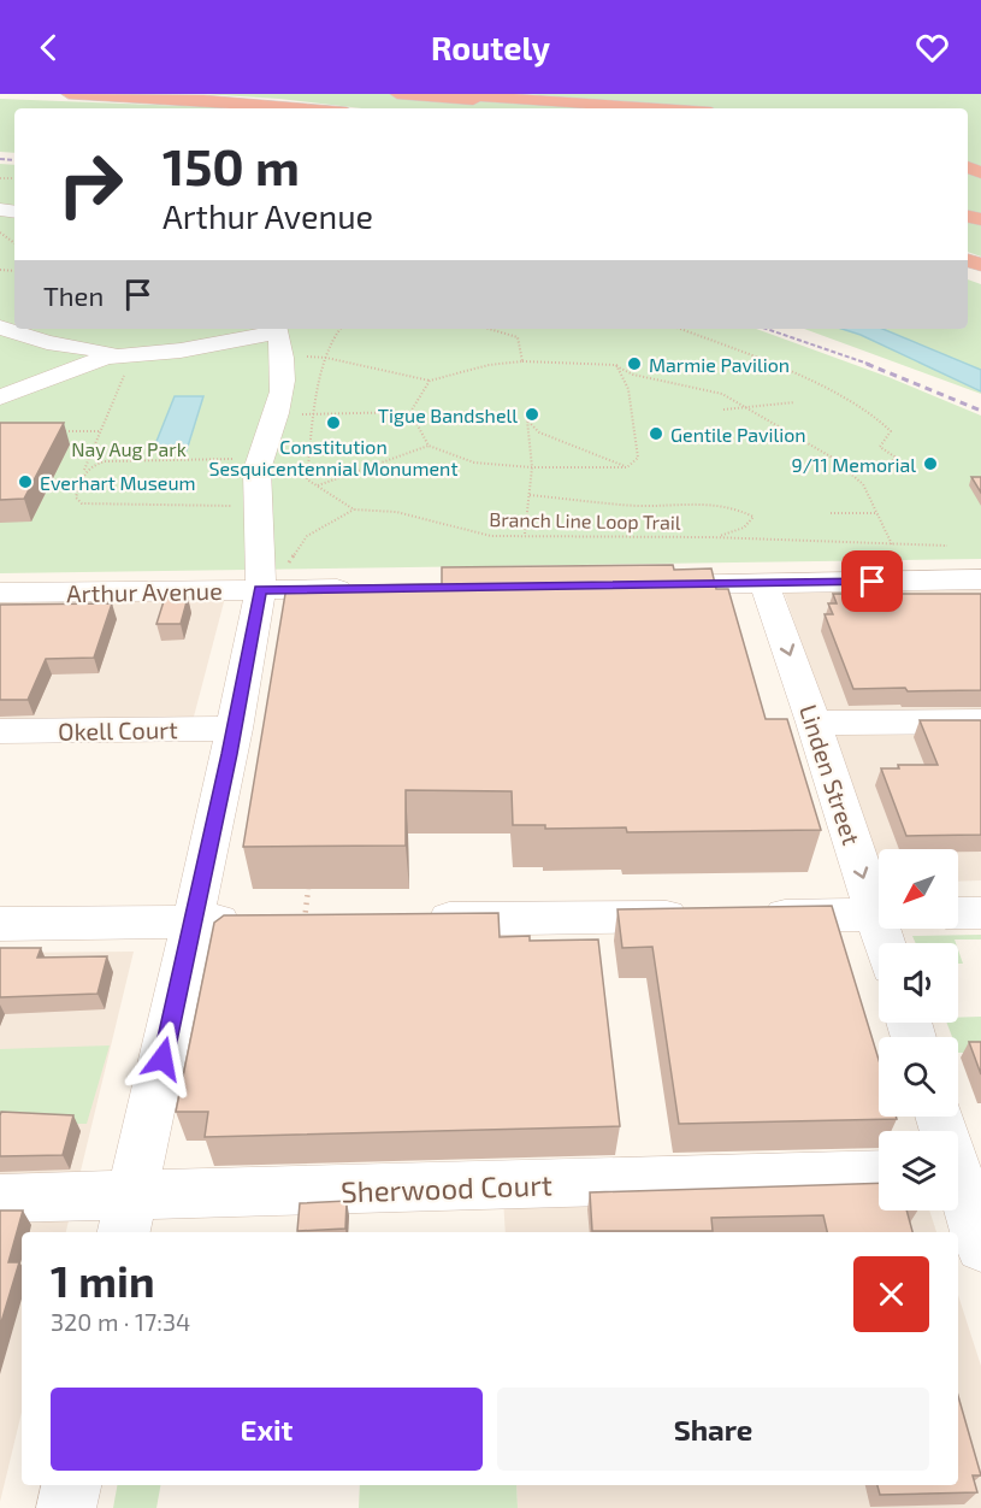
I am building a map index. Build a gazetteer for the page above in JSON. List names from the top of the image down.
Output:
{
  "streets": {
    "street": [
      "Arthur Avenue",
      "Okell Court",
      "Linden Street",
      "Sherwood Court"
    ],
    "path": ["Branch Line Loop Trail"]
  },
  "one_way": ["Linden Street"],
  "parks": ["Nay Aug Park"],
  "places": [
    "Marmie Pavilion",
    "Tigue Bandshell",
    "Constitution Sesquicentennial Monument",
    "Gentile Pavilion",
    "9/11 Memorial",
    "Everhart Museum"
  ],
  "north": "bottom left",
  "page": {
    "header": "Routely",
    "turn": ["150 m", "Arthur Avenue"],
    "then": "Then",
    "heading": ["1 min", "320 m · 17:34"],
    "buttons": ["Exit", "Share"]
  }
}
